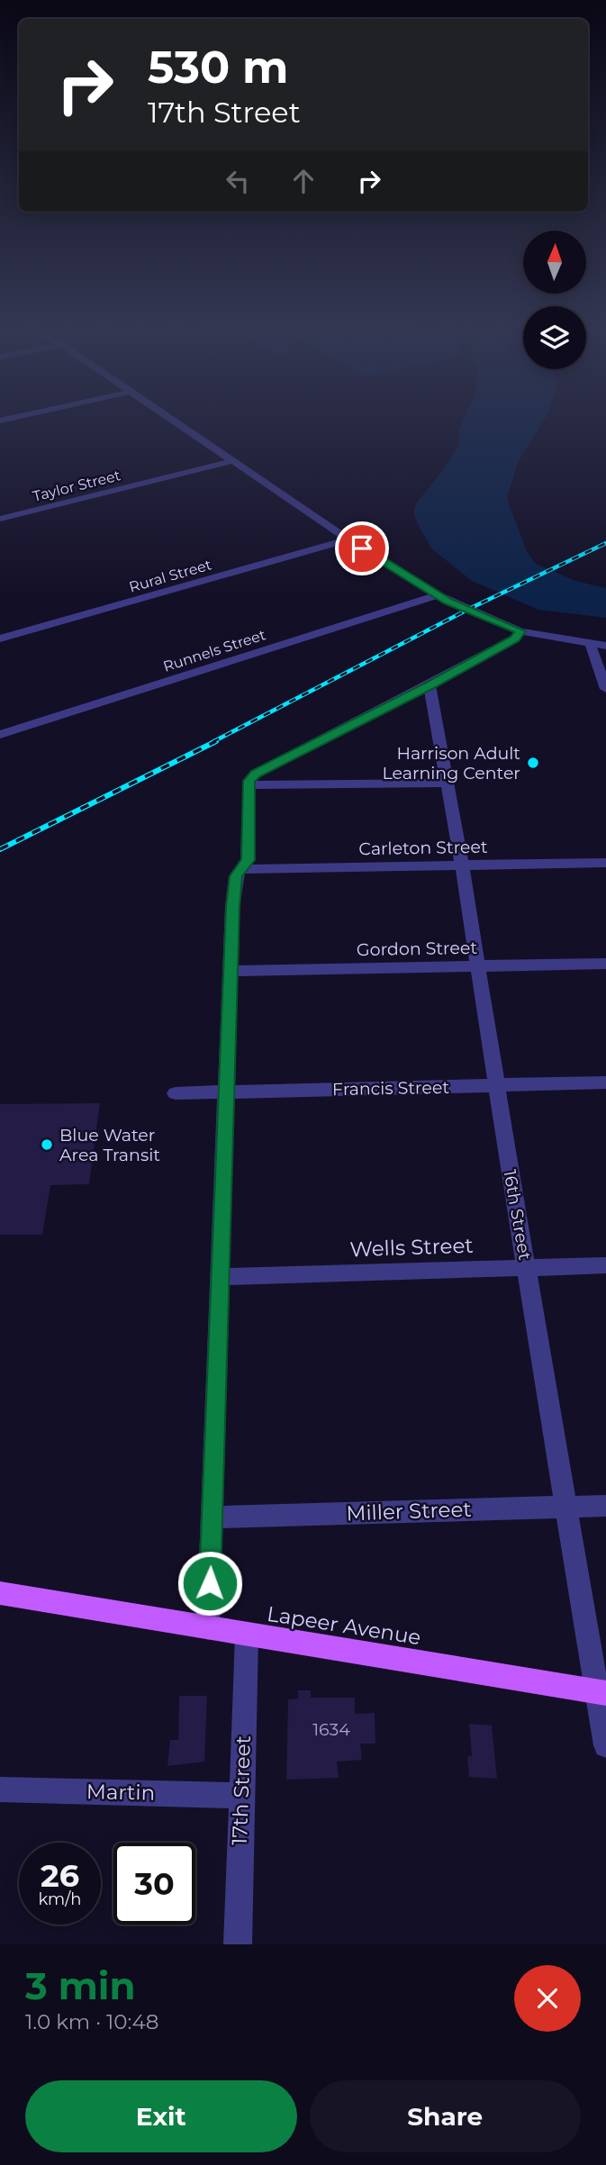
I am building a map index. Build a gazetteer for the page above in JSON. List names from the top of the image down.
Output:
{
  "streets": {
    "main road": ["Lapeer Avenue"],
    "street": [
      "Taylor Street",
      "Rural Street",
      "Runnels Street",
      "Carleton Street",
      "Gordon Street",
      "Francis Street",
      "16th Street",
      "Wells Street",
      "Miller Street",
      "17th Street",
      "Martin"
    ]
  },
  "crossings": [
    ["Carleton Street", "16th Street"],
    ["Gordon Street", "16th Street"],
    ["Francis Street", "16th Street"],
    ["16th Street", "Wells Street"],
    ["16th Street", "Miller Street"],
    ["16th Street", "Lapeer Avenue"],
    ["Lapeer Avenue", "17th Street"],
    ["17th Street", "Martin"]
  ],
  "places": ["Harrison Adult Learning Center", "Blue Water Area Transit"],
  "house_numbers": ["1634"],
  "north": "top",
  "page": {
    "turn": ["530 m", "17th Street"],
    "speed": "26 km/h",
    "limit": "30",
    "heading": ["3 min", "1.0 km · 10:48"],
    "buttons": ["Exit", "Share"]
  }
}
